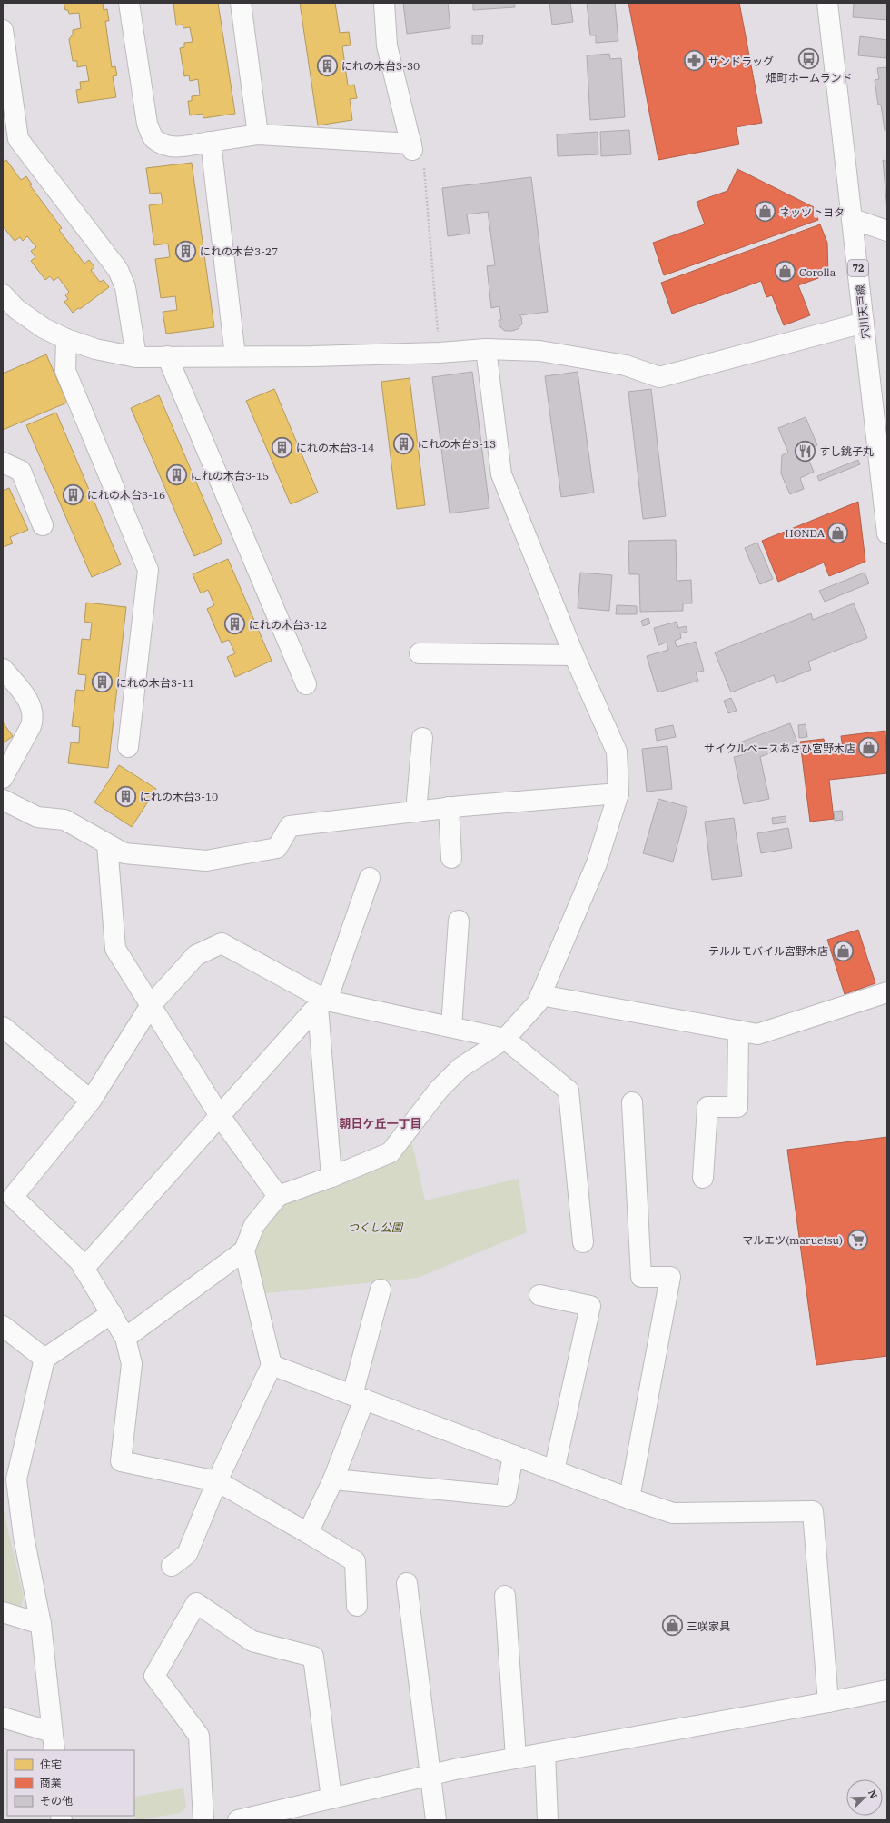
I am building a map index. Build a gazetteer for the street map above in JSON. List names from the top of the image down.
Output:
{
  "streets": {
    "street": ["72", "穴川天戸線"]
  },
  "districts": ["朝日ケ丘一丁目"],
  "parks": ["つくし公園"],
  "places": {
    "bus stop": ["畑町ホームランド"],
    "pharmacy": ["サンドラッグ"],
    "building": [
      "にれの木台3-30",
      "にれの木台3-27",
      "にれの木台3-13",
      "にれの木台3-14",
      "にれの木台3-15",
      "にれの木台3-16",
      "にれの木台3-12",
      "にれの木台3-11",
      "にれの木台3-10"
    ],
    "shop": [
      "ネッツトヨタ",
      "Corolla",
      "HONDA",
      "サイクルベースあさひ宮野木店",
      "テルルモバイル宮野木店",
      "三咲家具"
    ],
    "restaurant": ["すし銚子丸"],
    "supermarket": ["マルエツ(maruetsu)"]
  },
  "legend": ["住宅", "商業", "その他"],
  "north": "top right"
}
